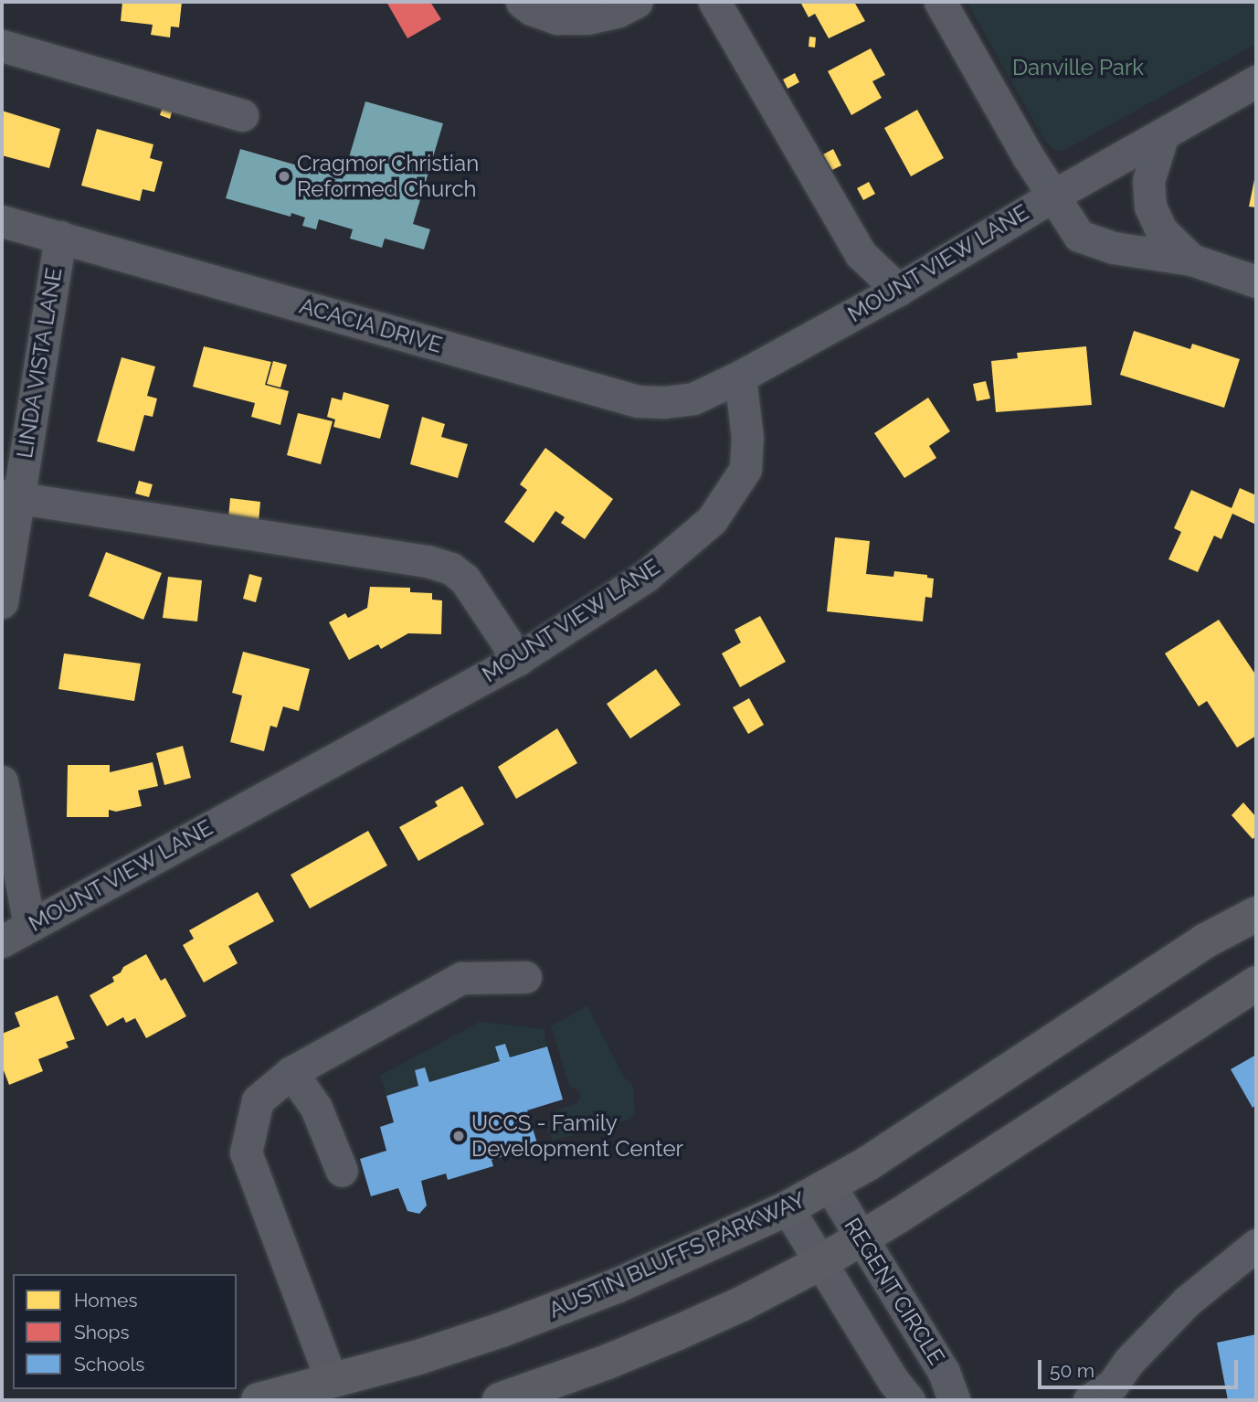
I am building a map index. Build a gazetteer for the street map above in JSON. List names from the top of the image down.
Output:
{
  "streets": {
    "main road": ["AUSTIN BLUFFS PARKWAY"],
    "street": [
      "MOUNT VIEW LANE",
      "ACACIA DRIVE",
      "LINDA VISTA LANE",
      "REGENT CIRCLE"
    ]
  },
  "crossings": [
    ["MOUNT VIEW LANE", "ACACIA DRIVE"],
    ["ACACIA DRIVE", "LINDA VISTA LANE"],
    ["AUSTIN BLUFFS PARKWAY", "REGENT CIRCLE"]
  ],
  "parks": ["Danville Park"],
  "places": ["Cragmor Christian Reformed Church", "UCCS - Family Development Center"],
  "legend": ["Homes", "Shops", "Schools"],
  "scale_bar": "50 m"
}
